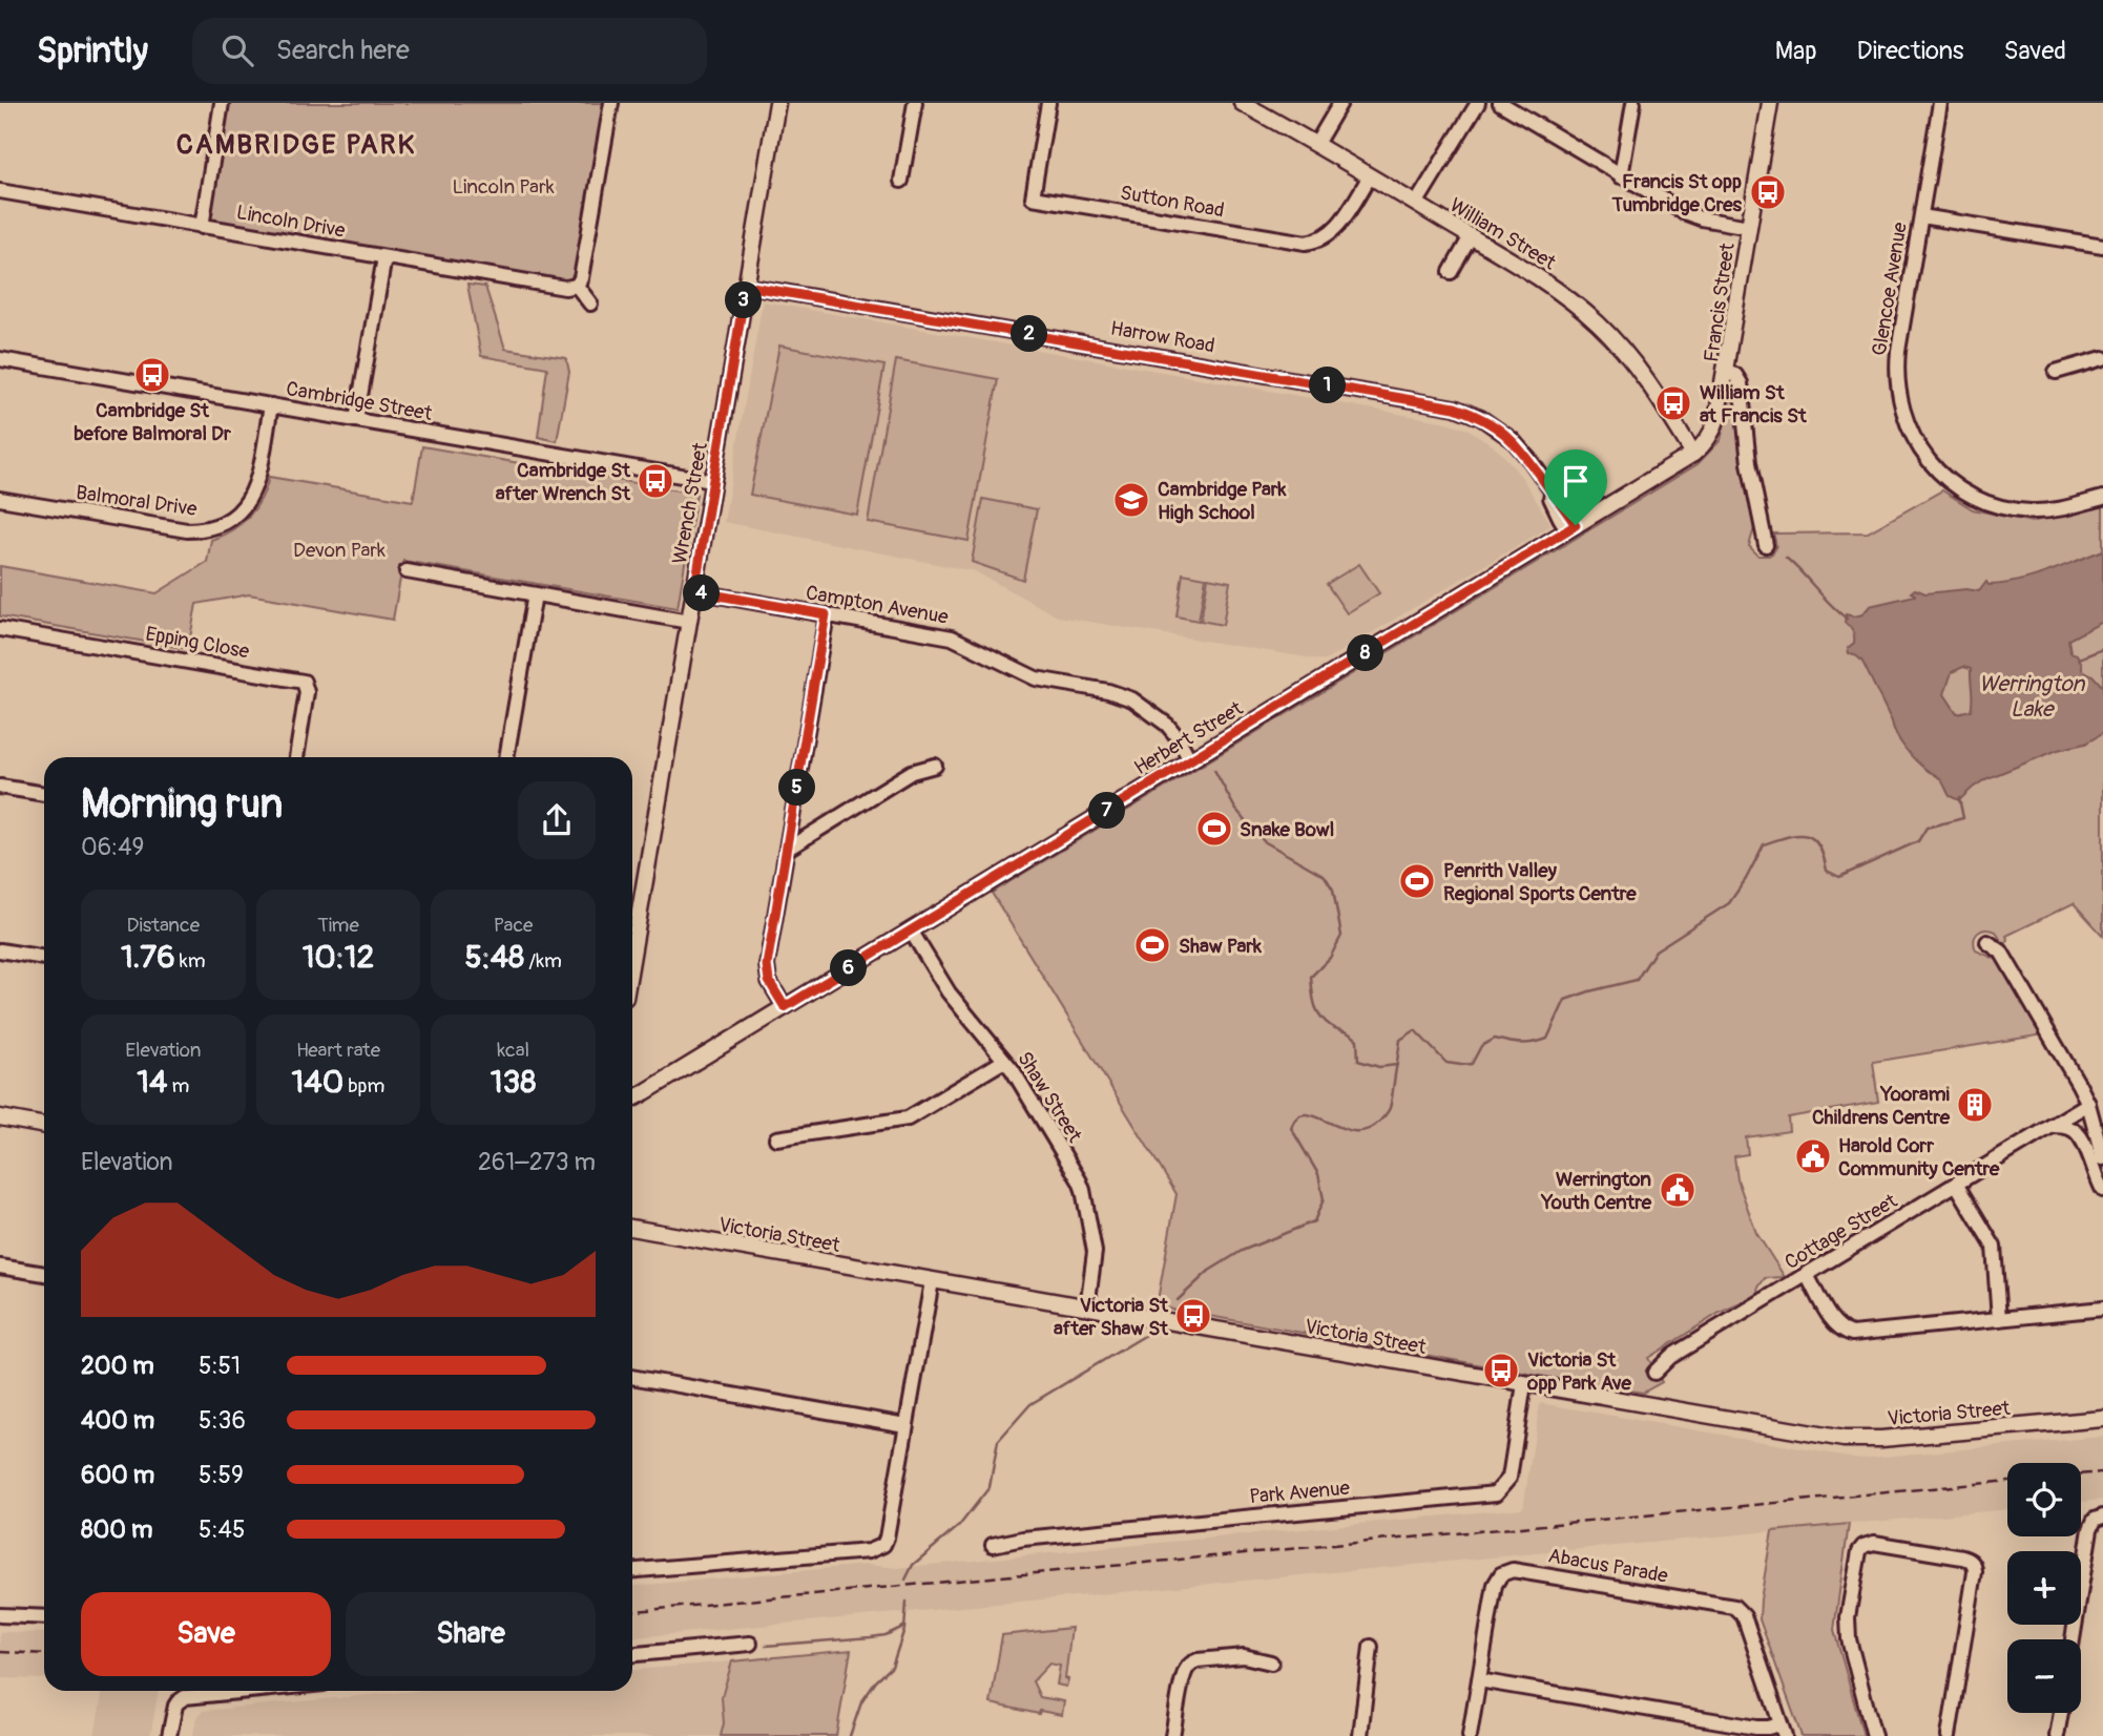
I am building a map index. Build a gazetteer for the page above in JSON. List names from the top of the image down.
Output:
{
  "streets": {
    "street": [
      "Sutton Road",
      "Lincoln Drive",
      "William Street",
      "Glencoe Avenue",
      "Francis Street",
      "Harrow Road",
      "Cambridge Street",
      "Balmoral Drive",
      "Wrench Street",
      "Campton Avenue",
      "Epping Close",
      "Herbert Street",
      "Shaw Street",
      "Cottage Street",
      "Victoria Street",
      "Park Avenue",
      "Abacus Parade"
    ]
  },
  "crossings": [
    ["Sutton Road", "William Street"],
    ["William Street", "Herbert Street"],
    ["Francis Street", "Herbert Street"],
    ["Harrow Road", "Wrench Street"],
    ["Harrow Road", "Herbert Street"],
    ["Cambridge Street", "Balmoral Drive"],
    ["Cambridge Street", "Wrench Street"],
    ["Wrench Street", "Campton Avenue"],
    ["Campton Avenue", "Herbert Street"],
    ["Herbert Street", "Shaw Street"],
    ["Shaw Street", "Victoria Street"],
    ["Victoria Street", "Park Avenue"]
  ],
  "districts": ["CAMBRIDGE PARK"],
  "water": ["Werrington Lake"],
  "parks": ["Lincoln Park", "Devon Park"],
  "places": {
    "bus stop": [
      "Francis St opp Tumbridge Cres",
      "Cambridge St before Balmoral Dr",
      "William St at Francis St",
      "Cambridge St after Wrench St",
      "Victoria St after Shaw St",
      "Victoria St opp Park Ave"
    ],
    "school or university": ["Cambridge Park High School"],
    "sports": ["Snake Bowl", "Penrith Valley Regional Sports Centre", "Shaw Park"],
    "building": ["Yoorami Childrens Centre"],
    "public building": ["Harold Corr Community Centre", "Werrington Youth Centre"]
  },
  "page": {
    "header": "Sprintly",
    "search": "Search here",
    "nav": ["Map", "Directions", "Saved"],
    "pins": [
      "3",
      "2",
      "1",
      "4",
      "8",
      "5",
      "7",
      "6"
    ],
    "heading": ["Morning run", "06:49"],
    "stats": [
      ["Distance", "1.76 km"],
      ["Time", "10:12"],
      ["Pace", "5:48 /km"],
      ["Elevation", "14 m"],
      ["Heart rate", "140 bpm"],
      ["kcal", "138"]
    ],
    "chart": ["Elevation", "261–273 m"],
    "list": [
      {
        "name": "200 m",
        "note": "5:51"
      },
      {
        "name": "400 m",
        "note": "5:36"
      },
      {
        "name": "600 m",
        "note": "5:59"
      },
      {
        "name": "800 m",
        "note": "5:45"
      }
    ],
    "map_buttons": ["+", "−"],
    "buttons": ["Save", "Share"]
  }
}
